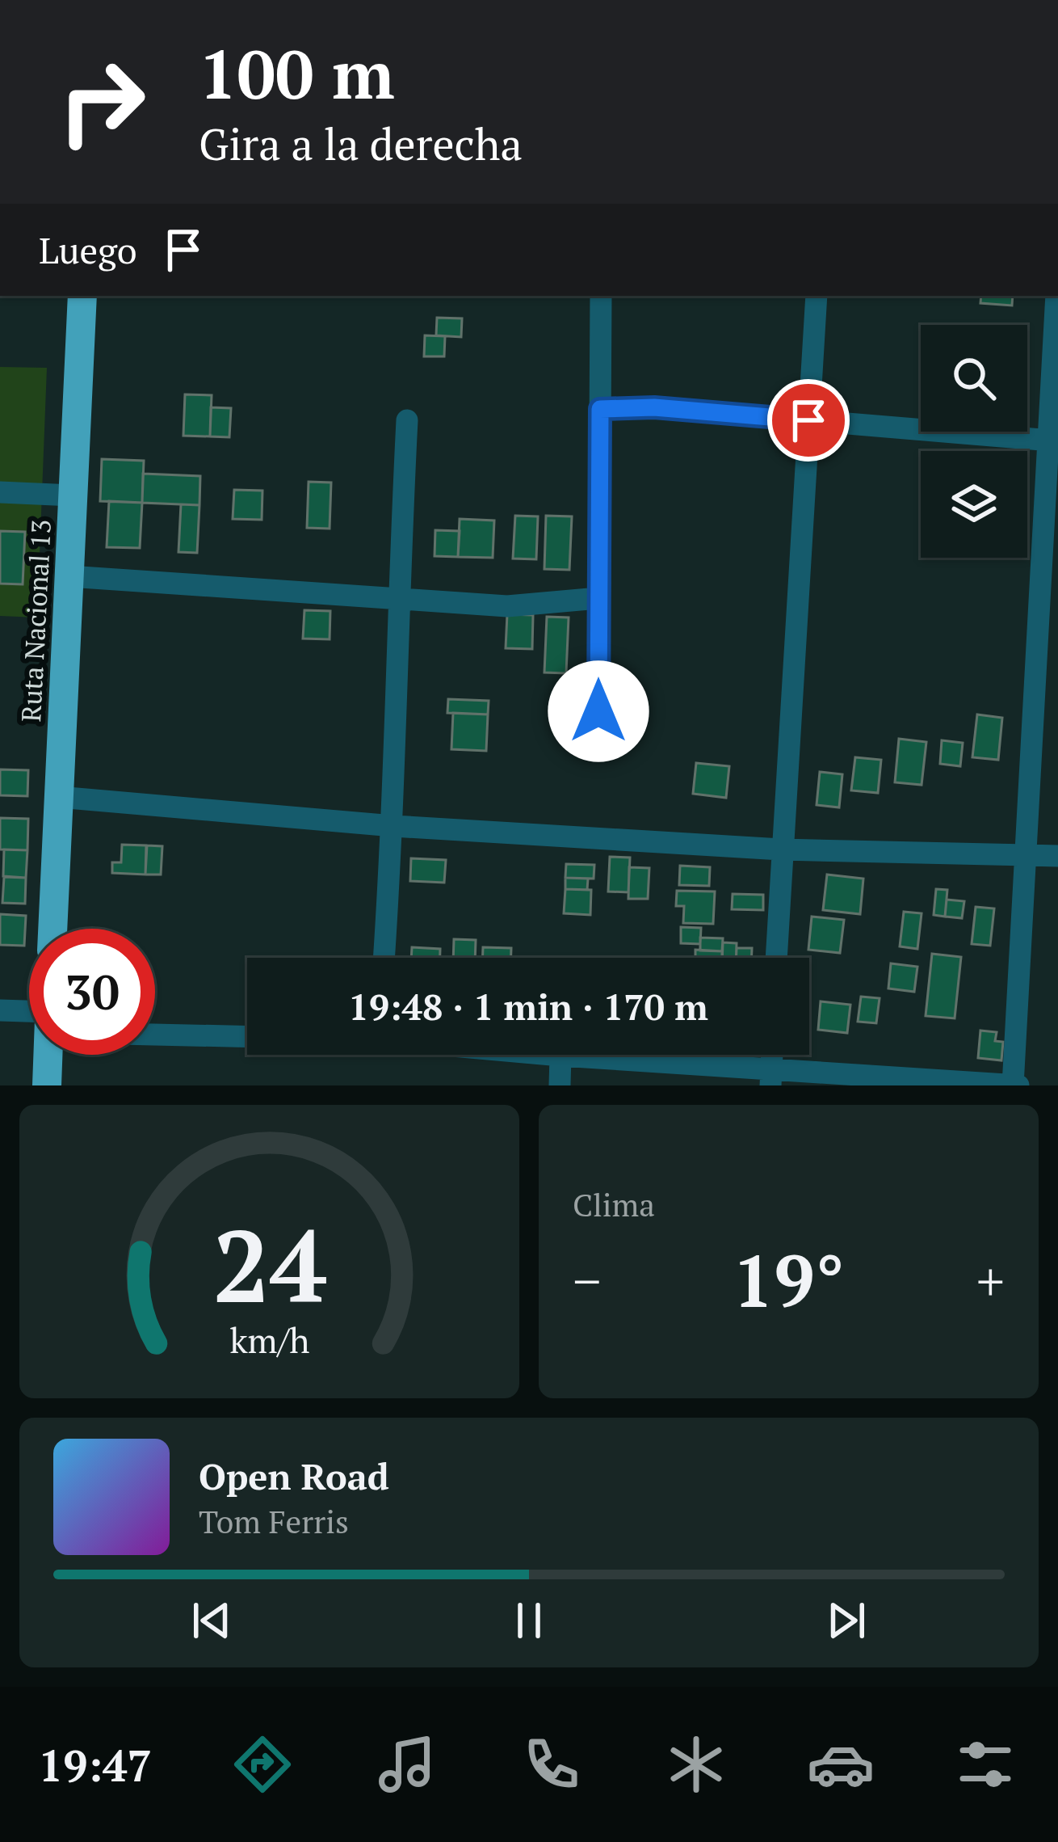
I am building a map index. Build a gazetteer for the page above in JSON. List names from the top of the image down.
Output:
{
  "streets": {
    "highway": ["Ruta Nacional 13"]
  },
  "page": {
    "turn": ["100 m", "Gira a la derecha"],
    "then": "Luego",
    "limit": "30",
    "trip": "19:48 · 1 min · 170 m",
    "tile": "Clima",
    "heat": ["−", "19°", "+"],
    "song": ["Open Road", "Tom Ferris"],
    "tabs": "19:47",
    "gauge": ["24", "km/h"]
  }
}
